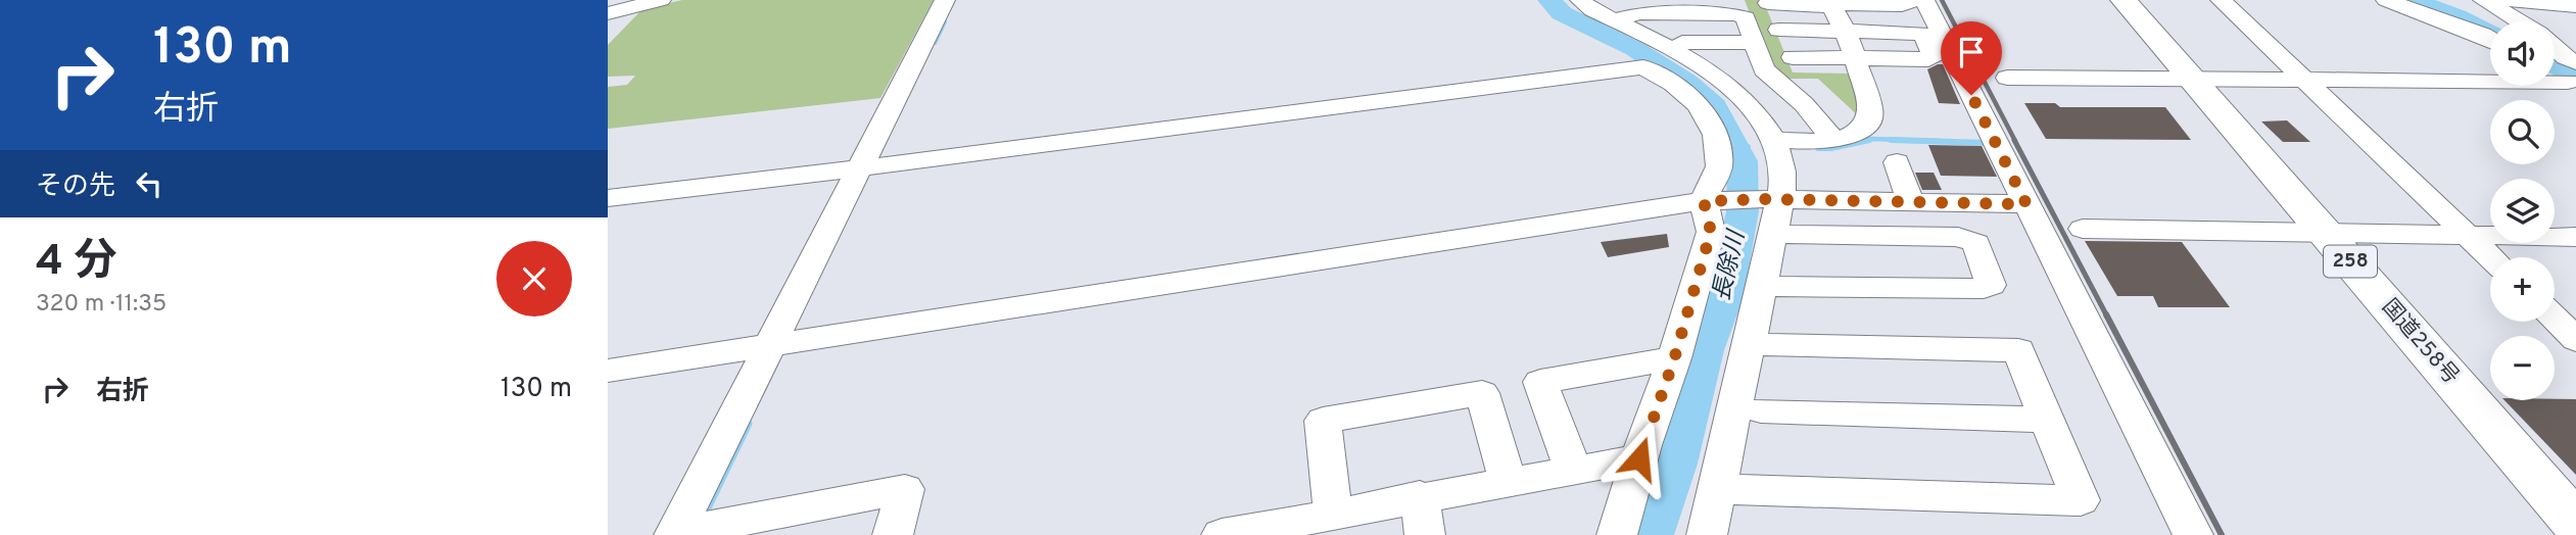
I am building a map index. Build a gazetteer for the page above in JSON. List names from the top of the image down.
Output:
{
  "streets": {
    "highway": ["258", "国道258号"]
  },
  "water": ["長除川"],
  "page": {
    "turn": ["130 m", "右折"],
    "map_buttons": ["+", "−"],
    "then": "その先",
    "heading": ["4 分", "320 m · 11:35"],
    "list": [
      {
        "name": "右折",
        "value": "130 m"
      }
    ]
  }
}
